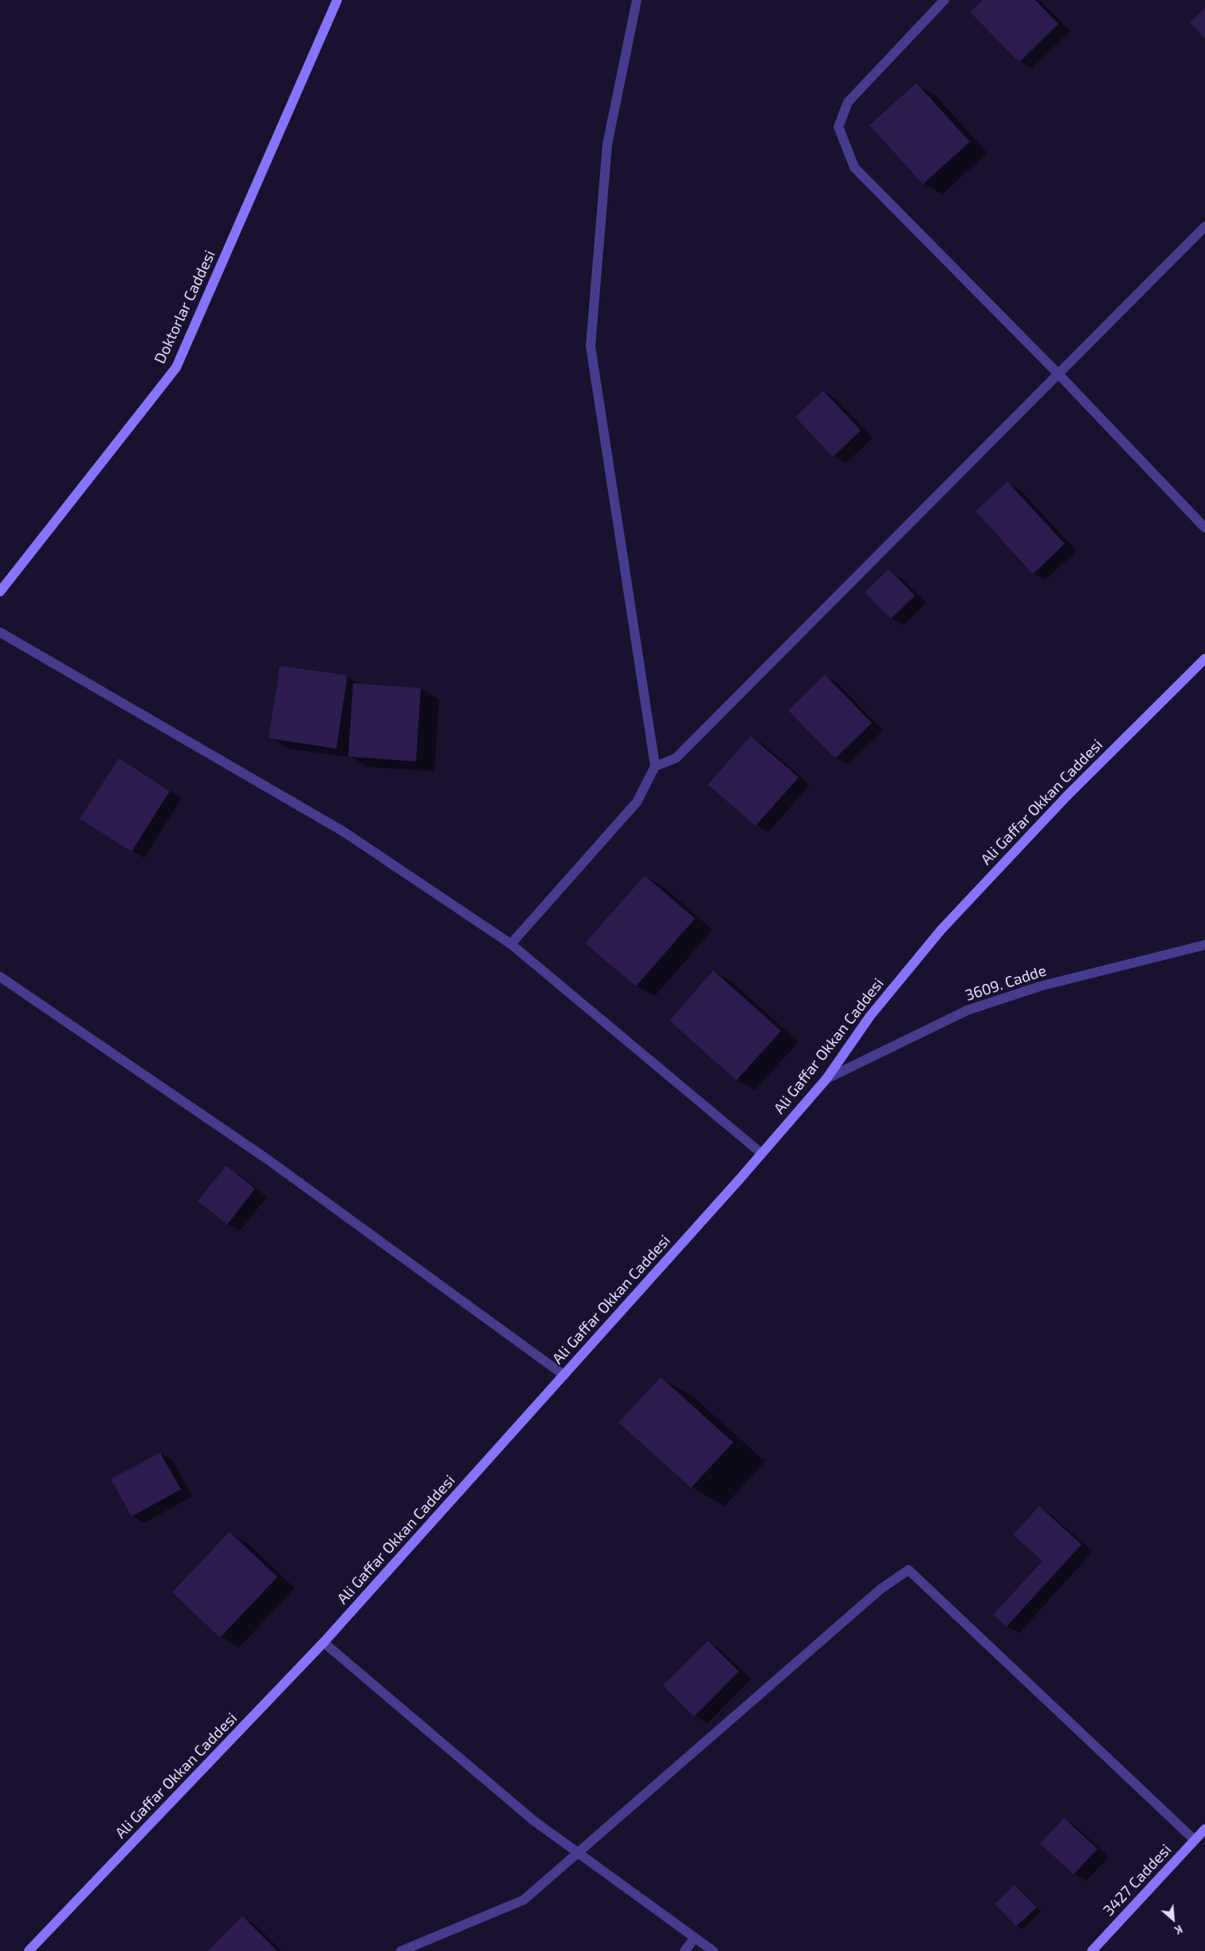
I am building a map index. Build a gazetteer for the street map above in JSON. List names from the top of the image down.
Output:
{
  "streets": {
    "street": [
      "Doktorlar Caddesi",
      "Ali Gaffar Okkan Caddesi",
      "3609. Cadde",
      "3427 Caddesi"
    ]
  },
  "crossings": [
    ["Ali Gaffar Okkan Caddesi", "3609. Cadde"]
  ],
  "north": "bottom right"
}
